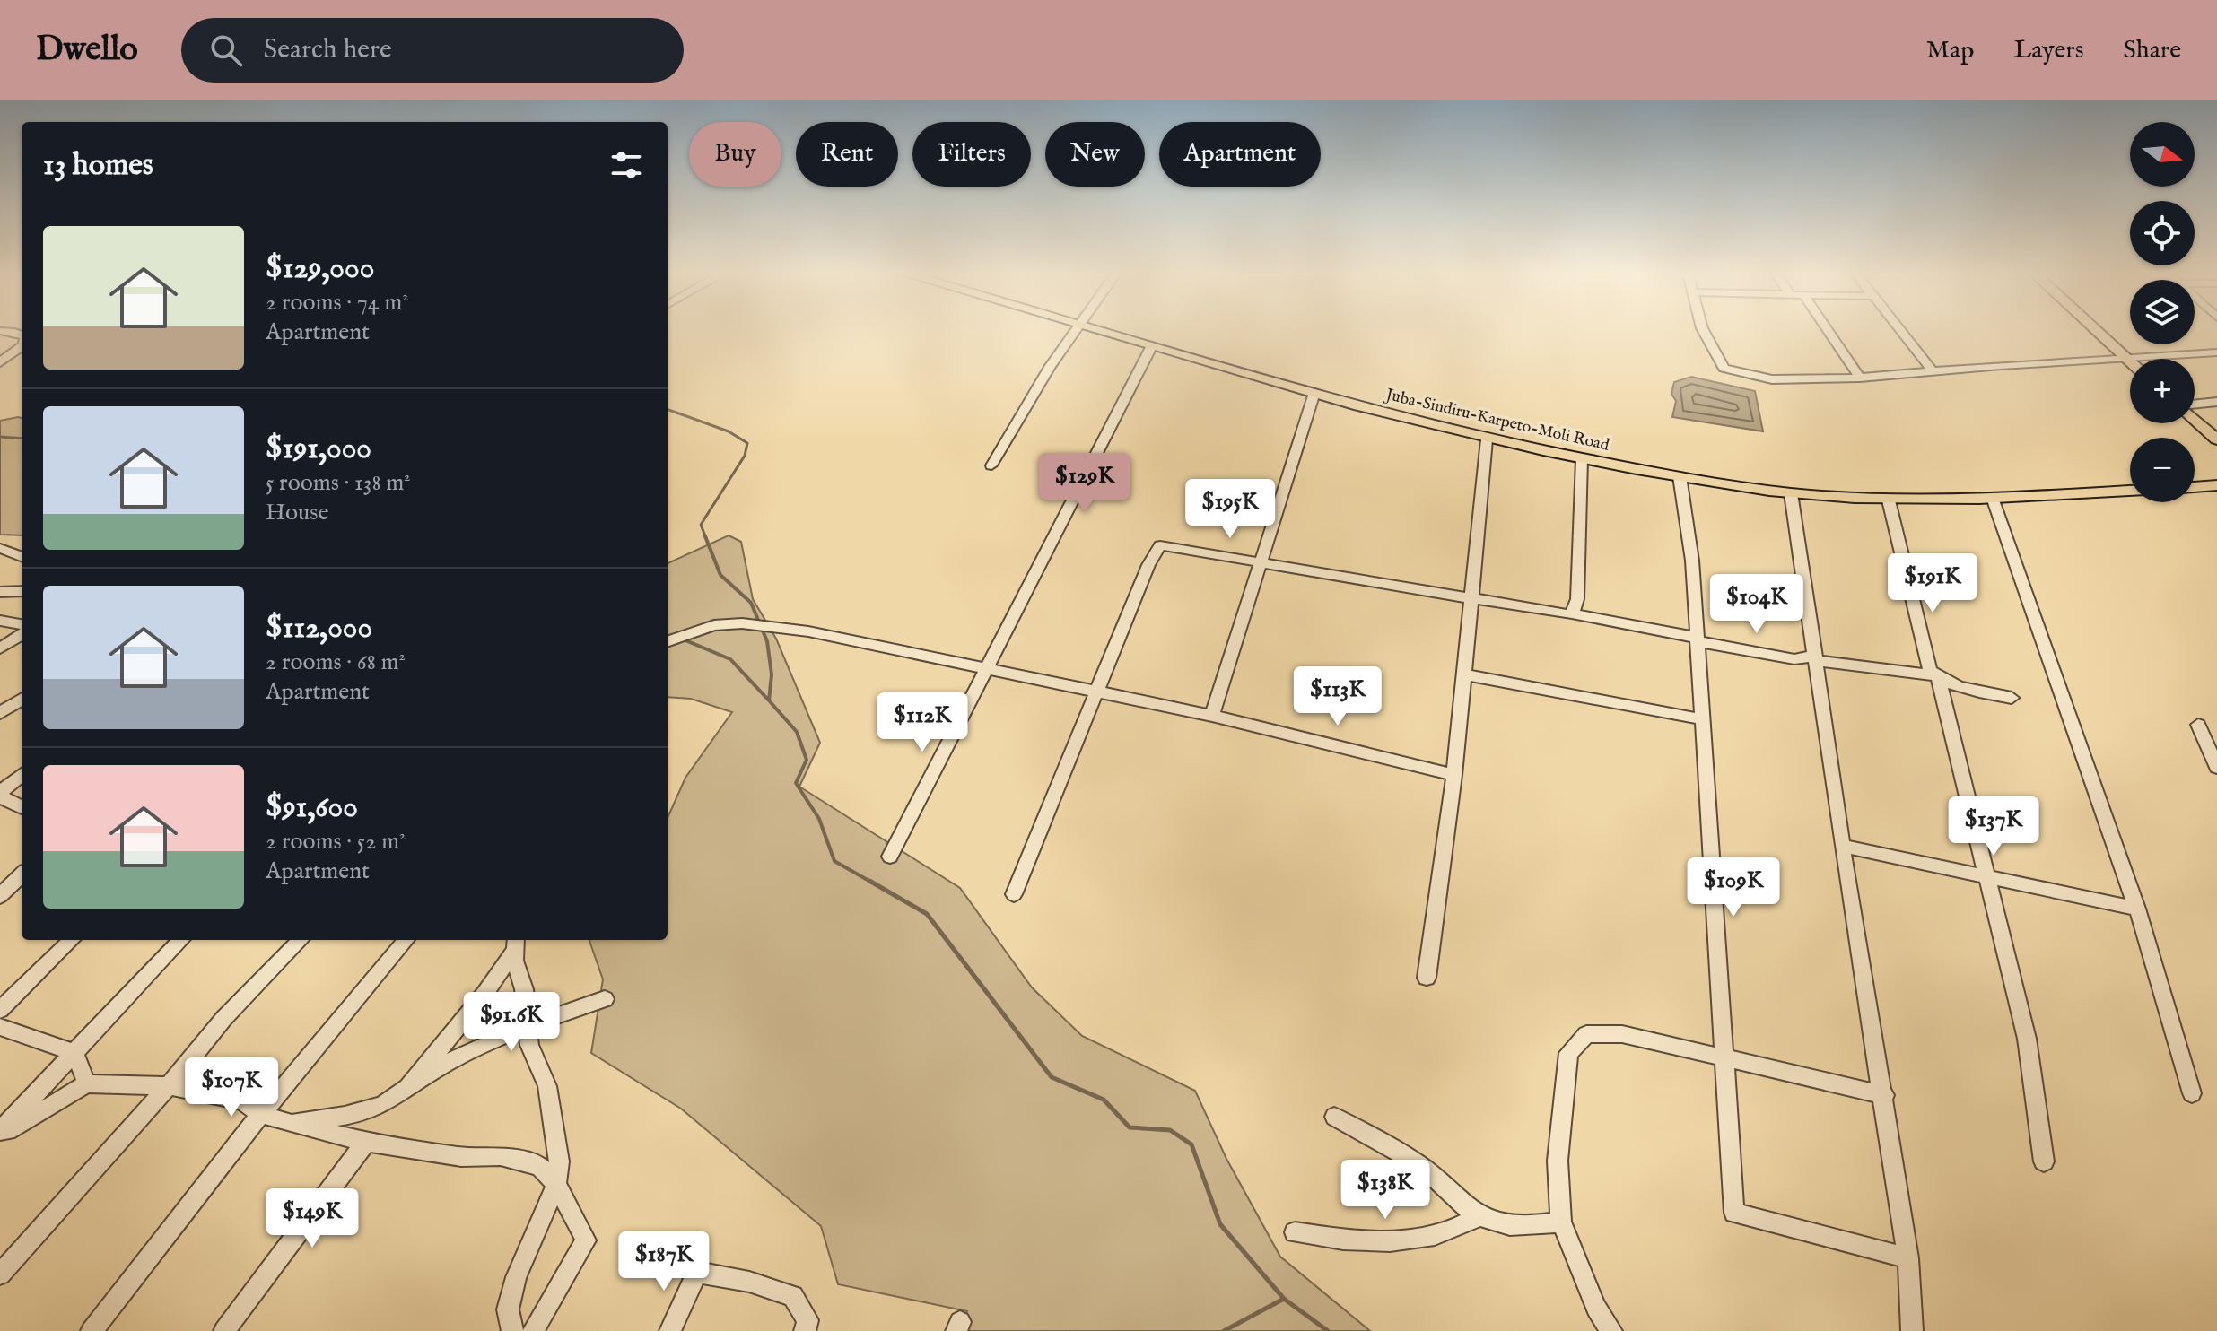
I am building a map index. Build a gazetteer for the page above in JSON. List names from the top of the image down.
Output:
{
  "streets": {
    "main road": ["Juba-Sindiru-Karpeto-Moli Road"]
  },
  "north": "right",
  "page": {
    "header": "Dwello",
    "search": "Search here",
    "nav": ["Map", "Layers", "Share"],
    "map_buttons": ["+", "−"],
    "chip": [
      "Buy",
      "Rent",
      "Filters",
      "New",
      "Apartment"
    ],
    "heading": "13 homes",
    "list": [
      {
        "name": "$129,000",
        "note": "2 rooms · 74 m² · Apartment"
      },
      {
        "name": "$191,000",
        "note": "5 rooms · 138 m² · House"
      },
      {
        "name": "$112,000",
        "note": "2 rooms · 68 m² · Apartment"
      },
      {
        "name": "$91,600",
        "note": "2 rooms · 52 m² · Apartment"
      }
    ],
    "price": [
      "$129K",
      "$195K",
      "$191K",
      "$104K",
      "$113K",
      "$112K",
      "$137K",
      "$109K",
      "$91.6K",
      "$107K",
      "$138K",
      "$149K",
      "$187K"
    ]
  }
}
